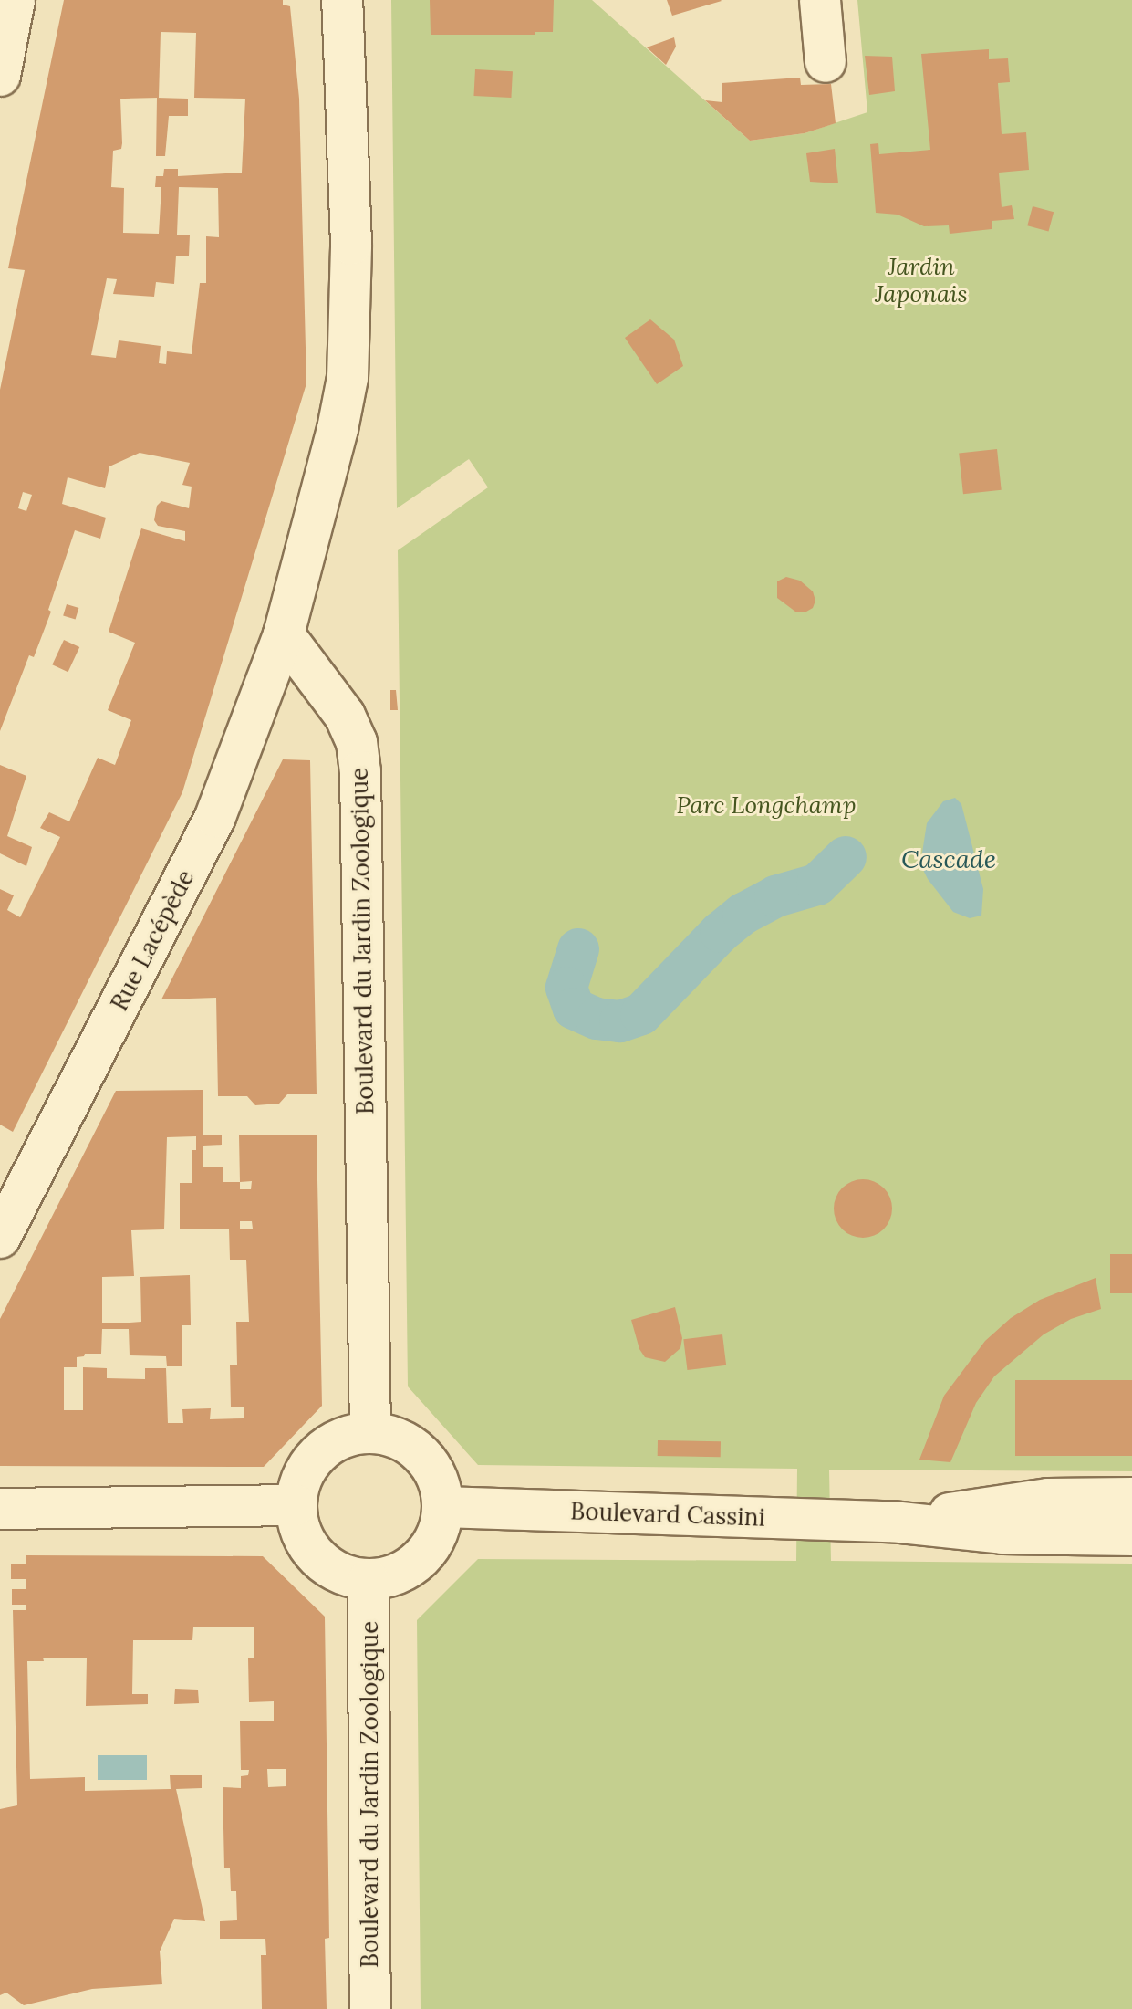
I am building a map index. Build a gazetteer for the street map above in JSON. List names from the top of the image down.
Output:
{
  "streets": {
    "street": ["Rue Lacépède", "Boulevard du Jardin Zoologique", "Boulevard Cassini"]
  },
  "crossings": [
    ["Rue Lacépède", "Boulevard du Jardin Zoologique"],
    ["Boulevard du Jardin Zoologique", "Boulevard Cassini"]
  ],
  "water": ["Cascade"],
  "parks": ["Jardin Japonais", "Parc Longchamp"]
}
